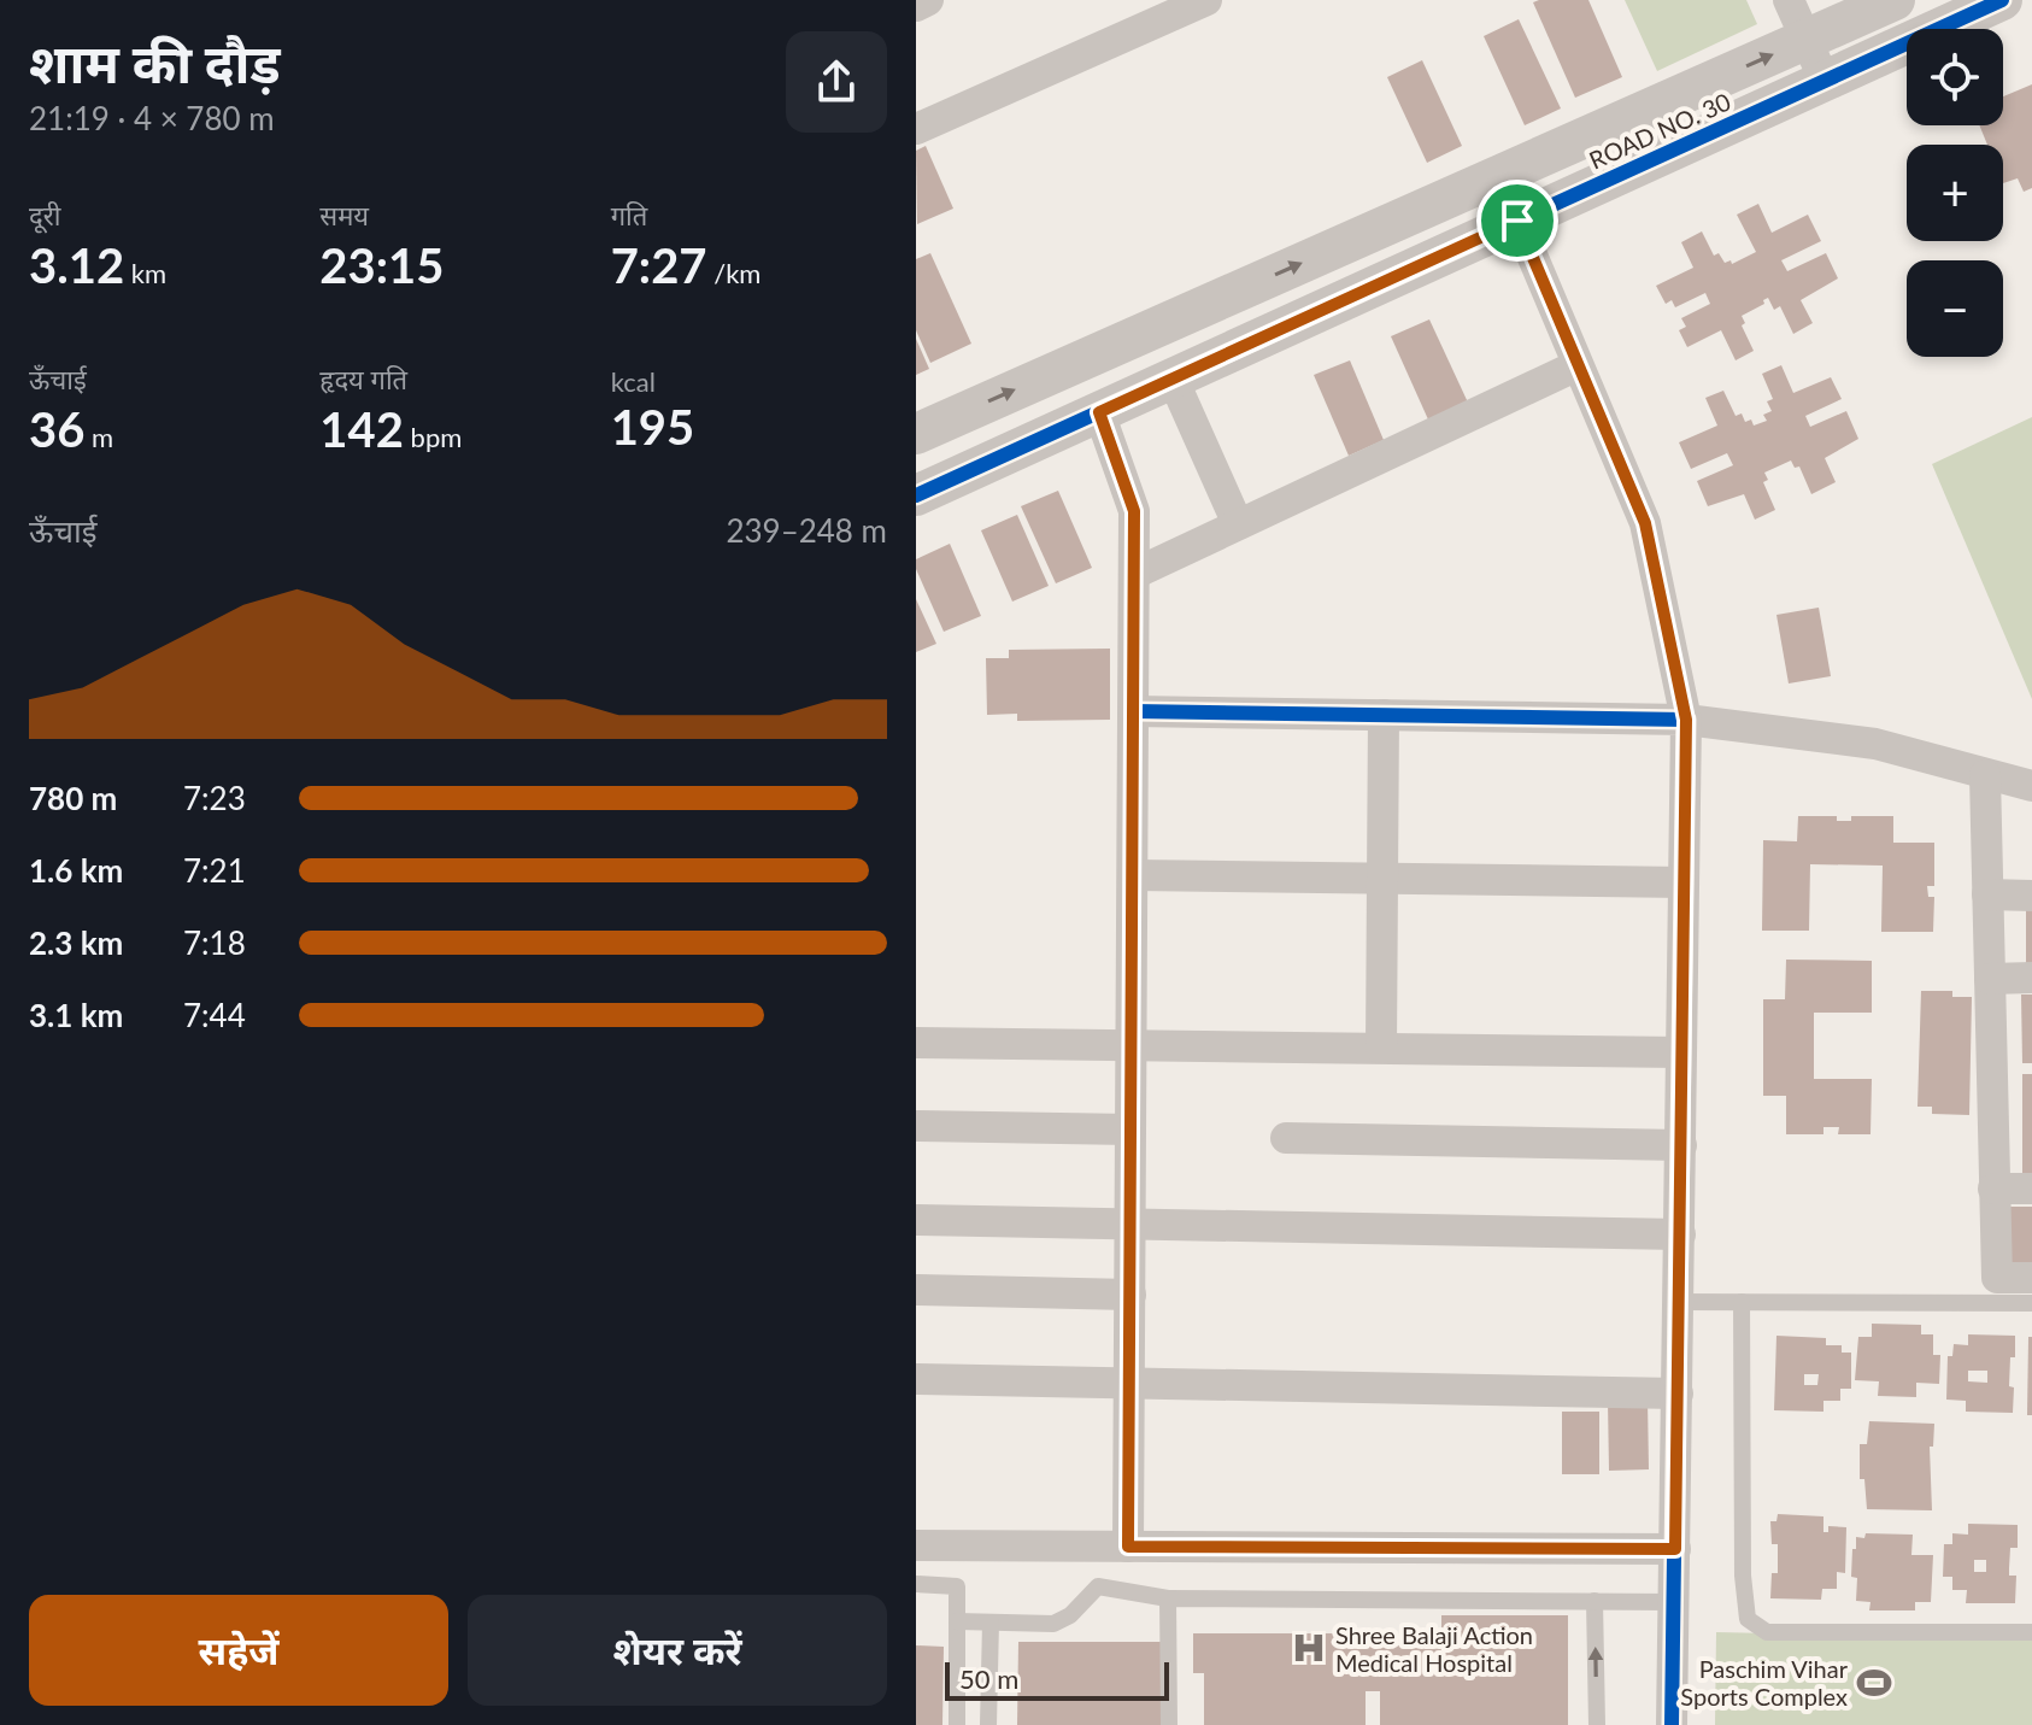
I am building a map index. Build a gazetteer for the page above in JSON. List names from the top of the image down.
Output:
{
  "streets": {
    "street": ["ROAD NO. 30"]
  },
  "places": {
    "hospital": ["Shree Balaji Action Medical Hospital"],
    "sports": ["Paschim Vihar Sports Complex"]
  },
  "scale_bar": "50 m",
  "page": {
    "heading": ["शाम की दौड़", "21:19 · 4 × 780 m"],
    "map_buttons": ["+", "−"],
    "stats": [
      ["दूरी", "3.12 km"],
      ["समय", "23:15"],
      ["गति", "7:27 /km"],
      ["ऊँचाई", "36 m"],
      ["हृदय गति", "142 bpm"],
      ["kcal", "195"]
    ],
    "chart": ["ऊँचाई", "239–248 m"],
    "list": [
      {
        "name": "780 m",
        "note": "7:23"
      },
      {
        "name": "1.6 km",
        "note": "7:21"
      },
      {
        "name": "2.3 km",
        "note": "7:18"
      },
      {
        "name": "3.1 km",
        "note": "7:44"
      }
    ],
    "buttons": ["सहेजें", "शेयर करें"],
    "scale": "50 m"
  }
}
